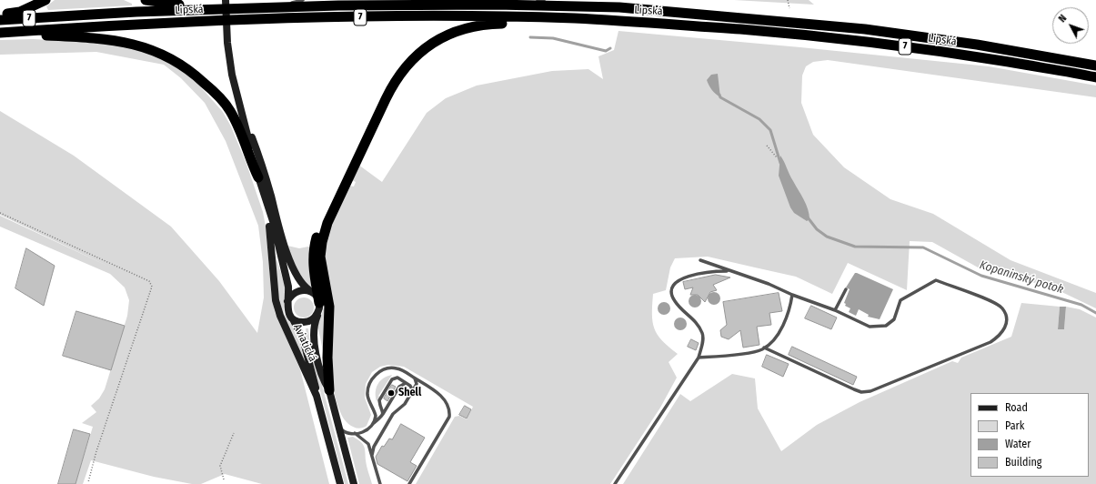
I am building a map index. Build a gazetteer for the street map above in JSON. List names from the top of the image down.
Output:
{
  "streets": {
    "highway": ["Lipská", "7"],
    "main road": ["Aviatická"]
  },
  "water": ["Kopaninský potok"],
  "places": ["Shell"],
  "legend": [
    "Road",
    "Park",
    "Water",
    "Building"
  ],
  "north": "top left"
}
